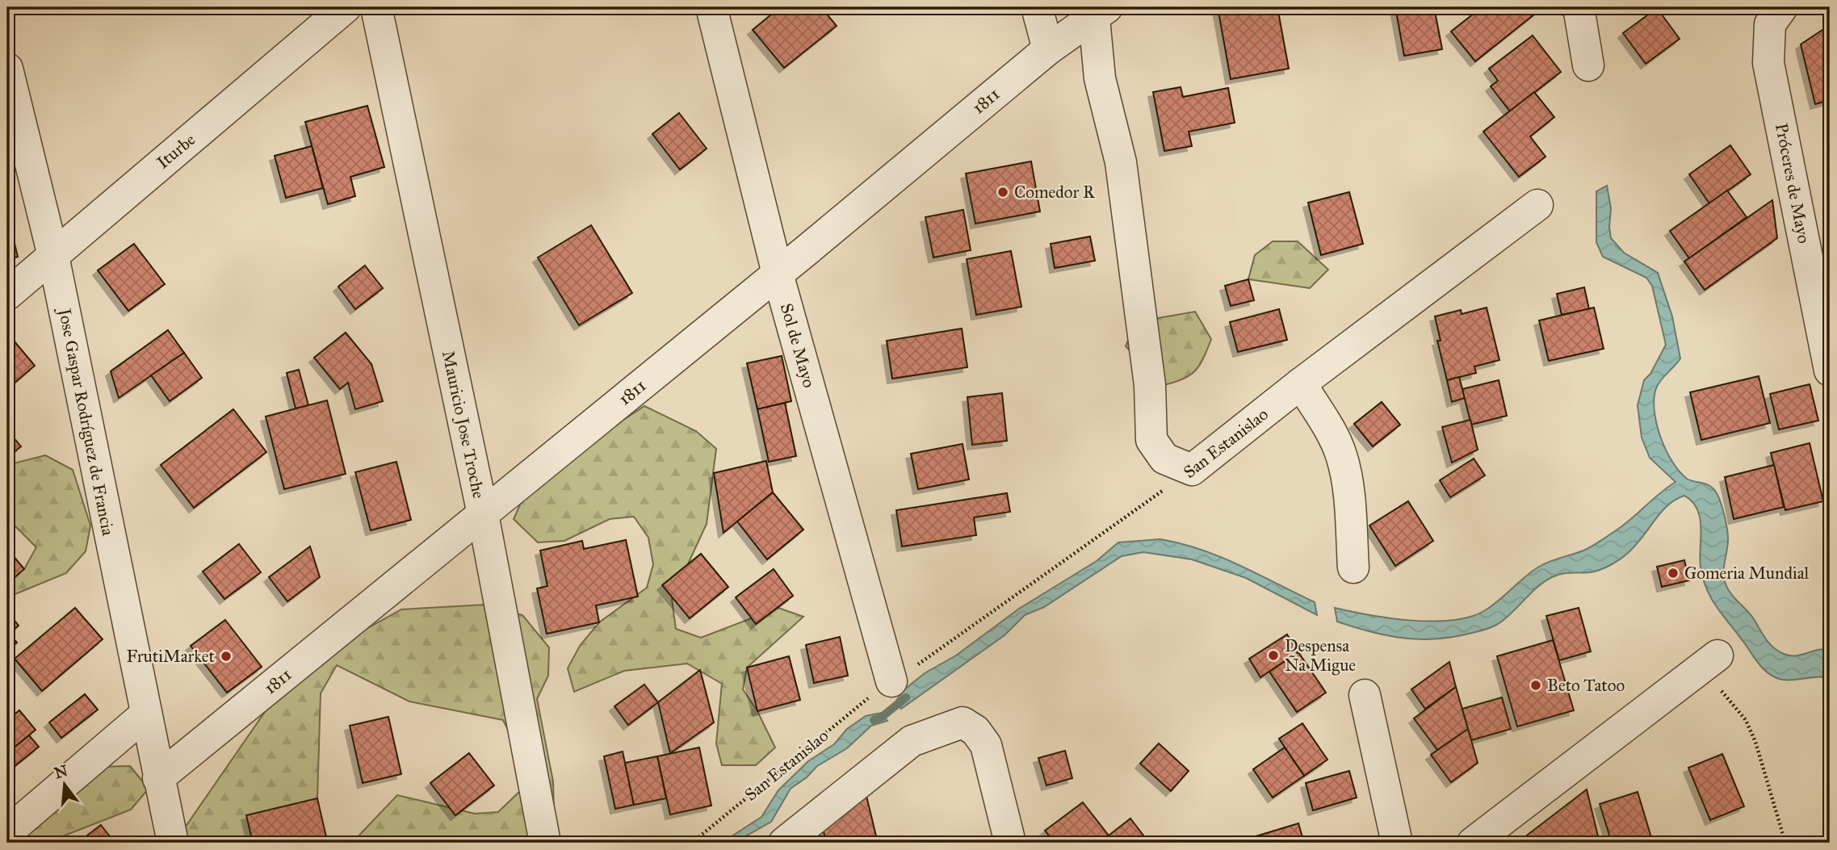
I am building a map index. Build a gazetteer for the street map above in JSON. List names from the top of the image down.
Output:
{
  "streets": {
    "street": [
      "1811",
      "Iturbe",
      "Próceres de Mayo",
      "Sol de Mayo",
      "Jose Gaspar Rodríguez de Francia",
      "Mauricio Jose Troche",
      "San Estanislao"
    ]
  },
  "crossings": [
    ["1811", "Sol de Mayo"],
    ["1811", "Jose Gaspar Rodríguez de Francia"],
    ["1811", "Mauricio Jose Troche"],
    ["Iturbe", "Jose Gaspar Rodríguez de Francia"],
    ["Sol de Mayo", "San Estanislao"]
  ],
  "places": [
    "Comedor R",
    "Gomeria Mundial",
    "Despensa Ña Migue",
    "FrutiMarket",
    "Beto Tatoo"
  ],
  "north": "top"
}
